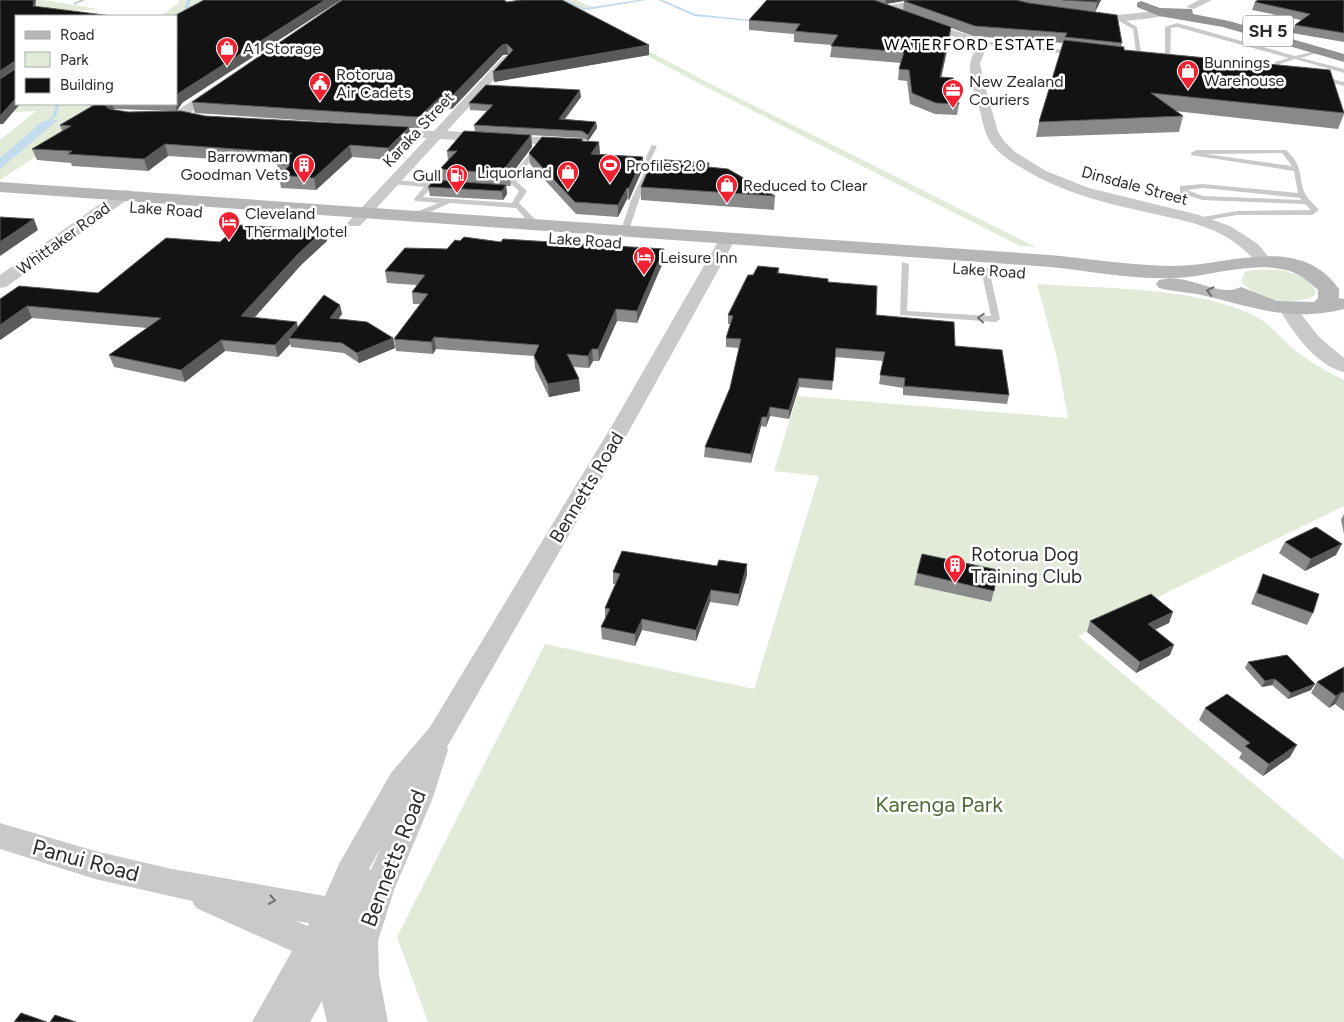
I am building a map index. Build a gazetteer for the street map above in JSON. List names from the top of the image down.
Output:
{
  "streets": {
    "highway": ["SH 5"],
    "main road": ["Lake Road"],
    "street": [
      "Karaka Street",
      "Dinsdale Street",
      "Whittaker Road",
      "Bennetts Road",
      "Panui Road"
    ]
  },
  "crossings": [
    ["Karaka Street", "Lake Road"],
    ["Dinsdale Street", "Lake Road"],
    ["Lake Road", "Whittaker Road"],
    ["Lake Road", "Bennetts Road"],
    ["Bennetts Road", "Panui Road"]
  ],
  "districts": ["WATERFORD ESTATE"],
  "parks": ["Karenga Park"],
  "places": {
    "shop": [
      "A1 Storage",
      "Bunnings Warehouse",
      "Liquorland",
      "Reduced to Clear"
    ],
    "public building": ["Rotorua Air Cadets"],
    "office": ["New Zealand Couriers"],
    "building": ["Barrowman Goodman Vets", "Rotorua Dog Training Club"],
    "sports": ["Profiles 2.0"],
    "fuel station": ["Gull"],
    "hotel": ["Cleveland Thermal Motel", "Leisure Inn"]
  },
  "legend": ["Road", "Park", "Building"]
}
